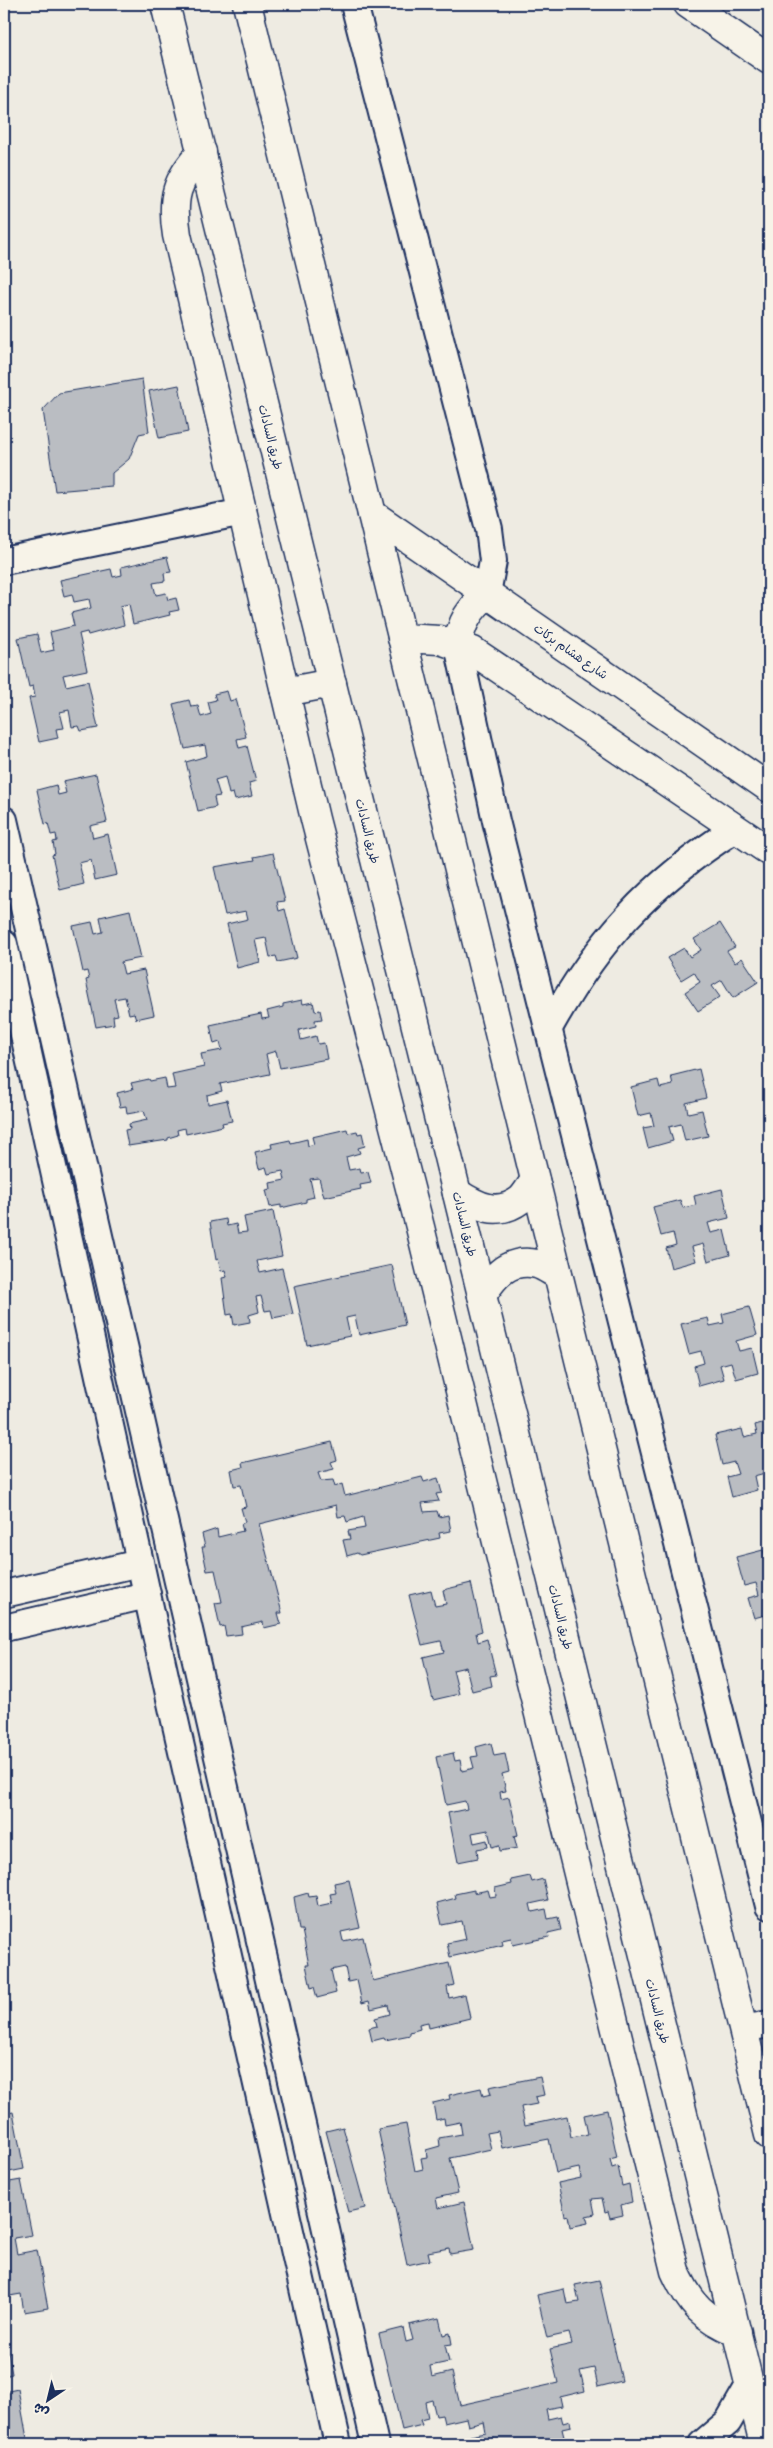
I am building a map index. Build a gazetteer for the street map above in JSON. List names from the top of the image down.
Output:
{
  "streets": {
    "main road": ["طريق السادات", "شارع هشام بركات"]
  },
  "north": "bottom left"
}
